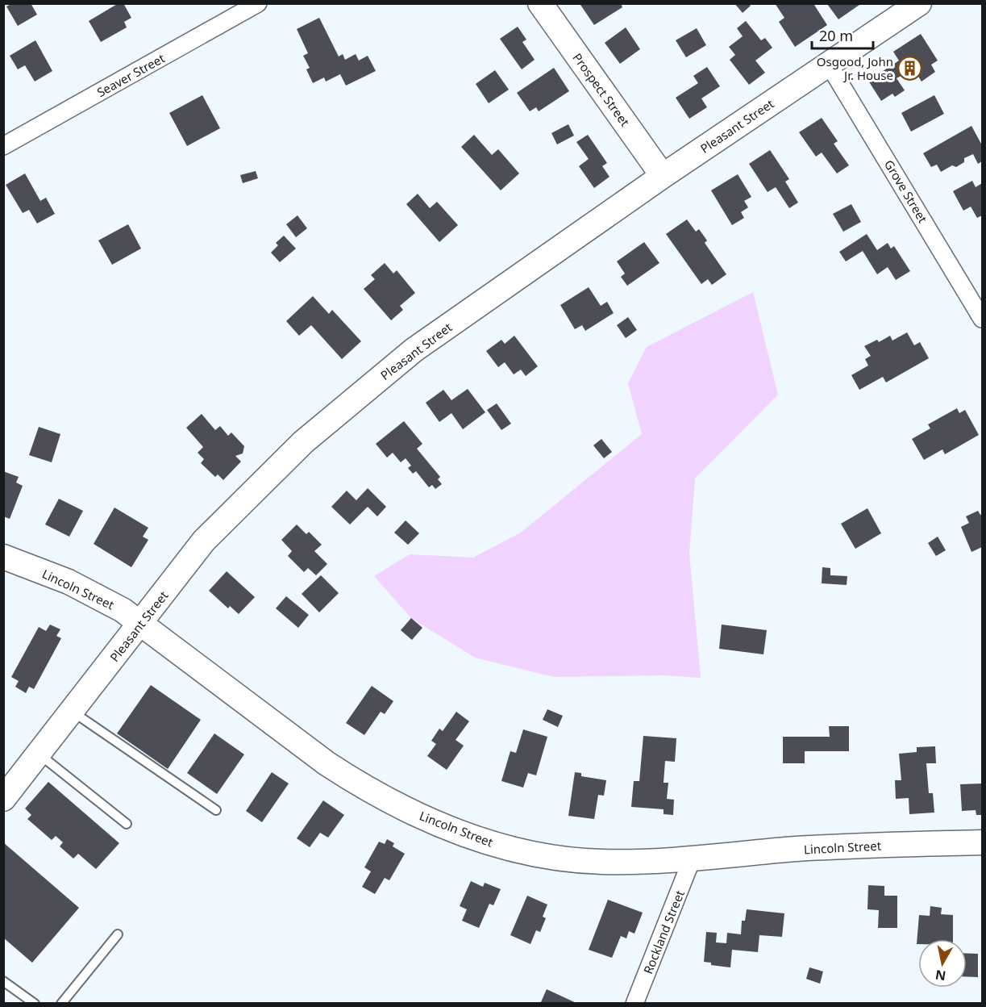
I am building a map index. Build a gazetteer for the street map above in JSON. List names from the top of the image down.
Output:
{
  "streets": {
    "street": [
      "Seaver Street",
      "Prospect Street",
      "Pleasant Street",
      "Grove Street",
      "Lincoln Street",
      "Rockland Street"
    ]
  },
  "crossings": [
    ["Prospect Street", "Pleasant Street"],
    ["Pleasant Street", "Grove Street"],
    ["Pleasant Street", "Lincoln Street"],
    ["Lincoln Street", "Rockland Street"]
  ],
  "places": {
    "building": ["Osgood, John Jr. House"]
  },
  "scale_bar": "20 m",
  "north": "bottom"
}
